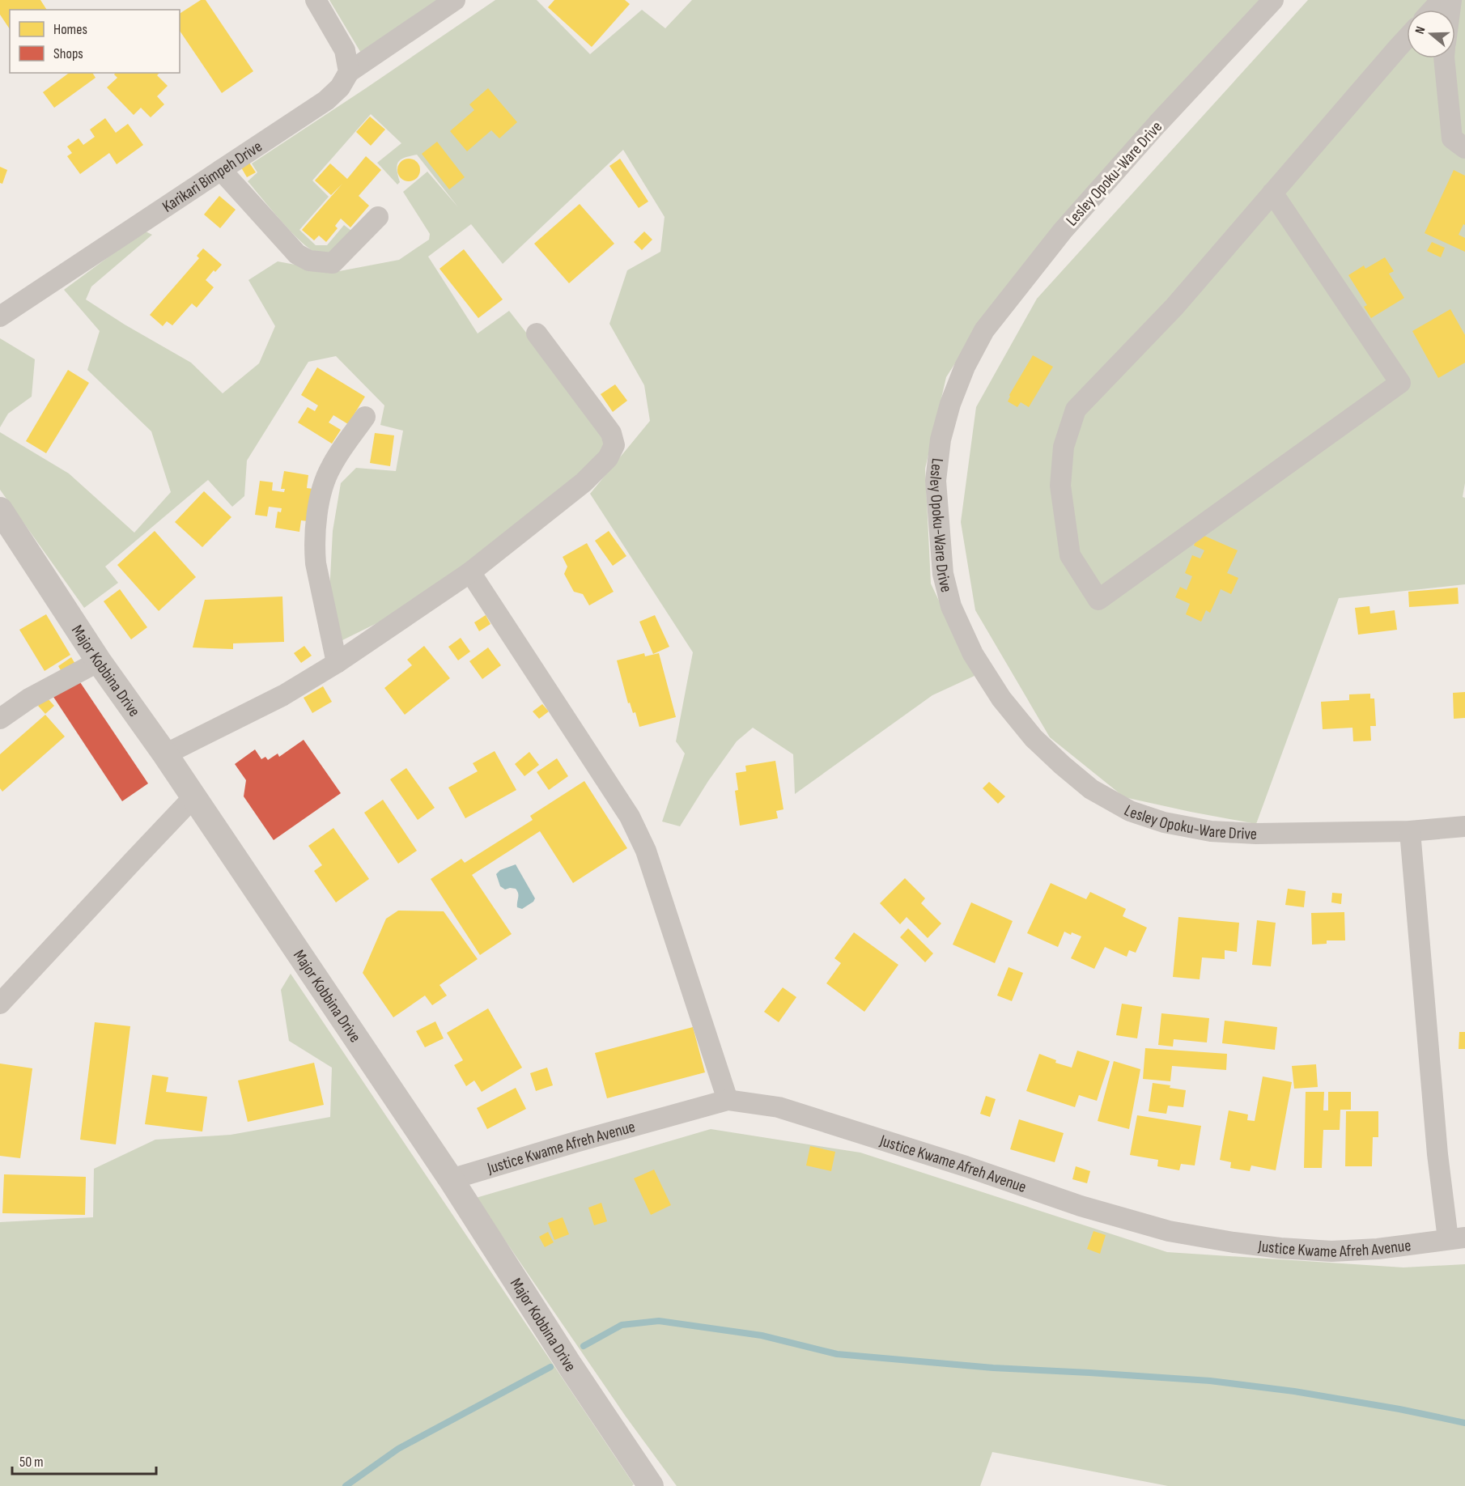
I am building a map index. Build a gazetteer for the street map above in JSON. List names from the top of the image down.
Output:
{
  "streets": {
    "street": [
      "Lesley Opoku-Ware Drive",
      "Karikari Bimpeh Drive",
      "Major Kobbina Drive",
      "Justice Kwame Afreh Avenue"
    ]
  },
  "crossings": [
    ["Major Kobbina Drive", "Justice Kwame Afreh Avenue"]
  ],
  "legend": ["Homes", "Shops"],
  "scale_bar": "50 m",
  "north": "left"
}
